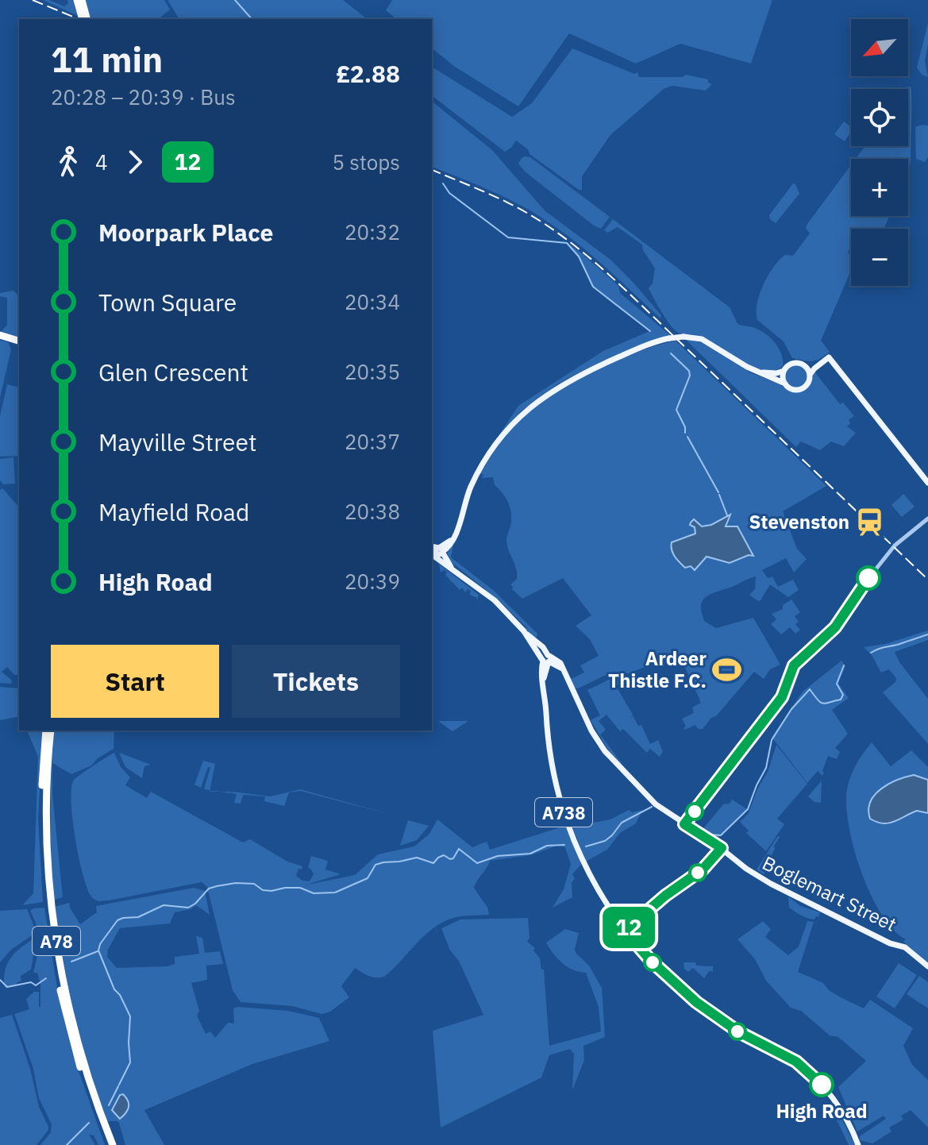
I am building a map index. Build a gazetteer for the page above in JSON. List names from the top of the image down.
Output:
{
  "streets": {
    "highway": ["A78"],
    "main road": ["A738", "Boglemart Street"]
  },
  "crossings": [
    ["A738", "Boglemart Street"]
  ],
  "places": {
    "station": ["Stevenston"],
    "sports": ["Ardeer Thistle F.C."],
    "other": ["High Road"]
  },
  "lines": ["bus line 12"],
  "north": "bottom left",
  "page": {
    "on_map": "12",
    "map_buttons": ["+", "−"],
    "heading": ["11 min", "20:28 – 20:39 · Bus", "£2.88"],
    "legs": ["4", "12", "5 stops"],
    "list": [
      {
        "name": "Moorpark Place",
        "value": "20:32"
      },
      {
        "name": "Town Square",
        "value": "20:34"
      },
      {
        "name": "Glen Crescent",
        "value": "20:35"
      },
      {
        "name": "Mayville Street",
        "value": "20:37"
      },
      {
        "name": "Mayfield Road",
        "value": "20:38"
      },
      {
        "name": "High Road",
        "value": "20:39"
      }
    ],
    "buttons": ["Start", "Tickets"]
  }
}
